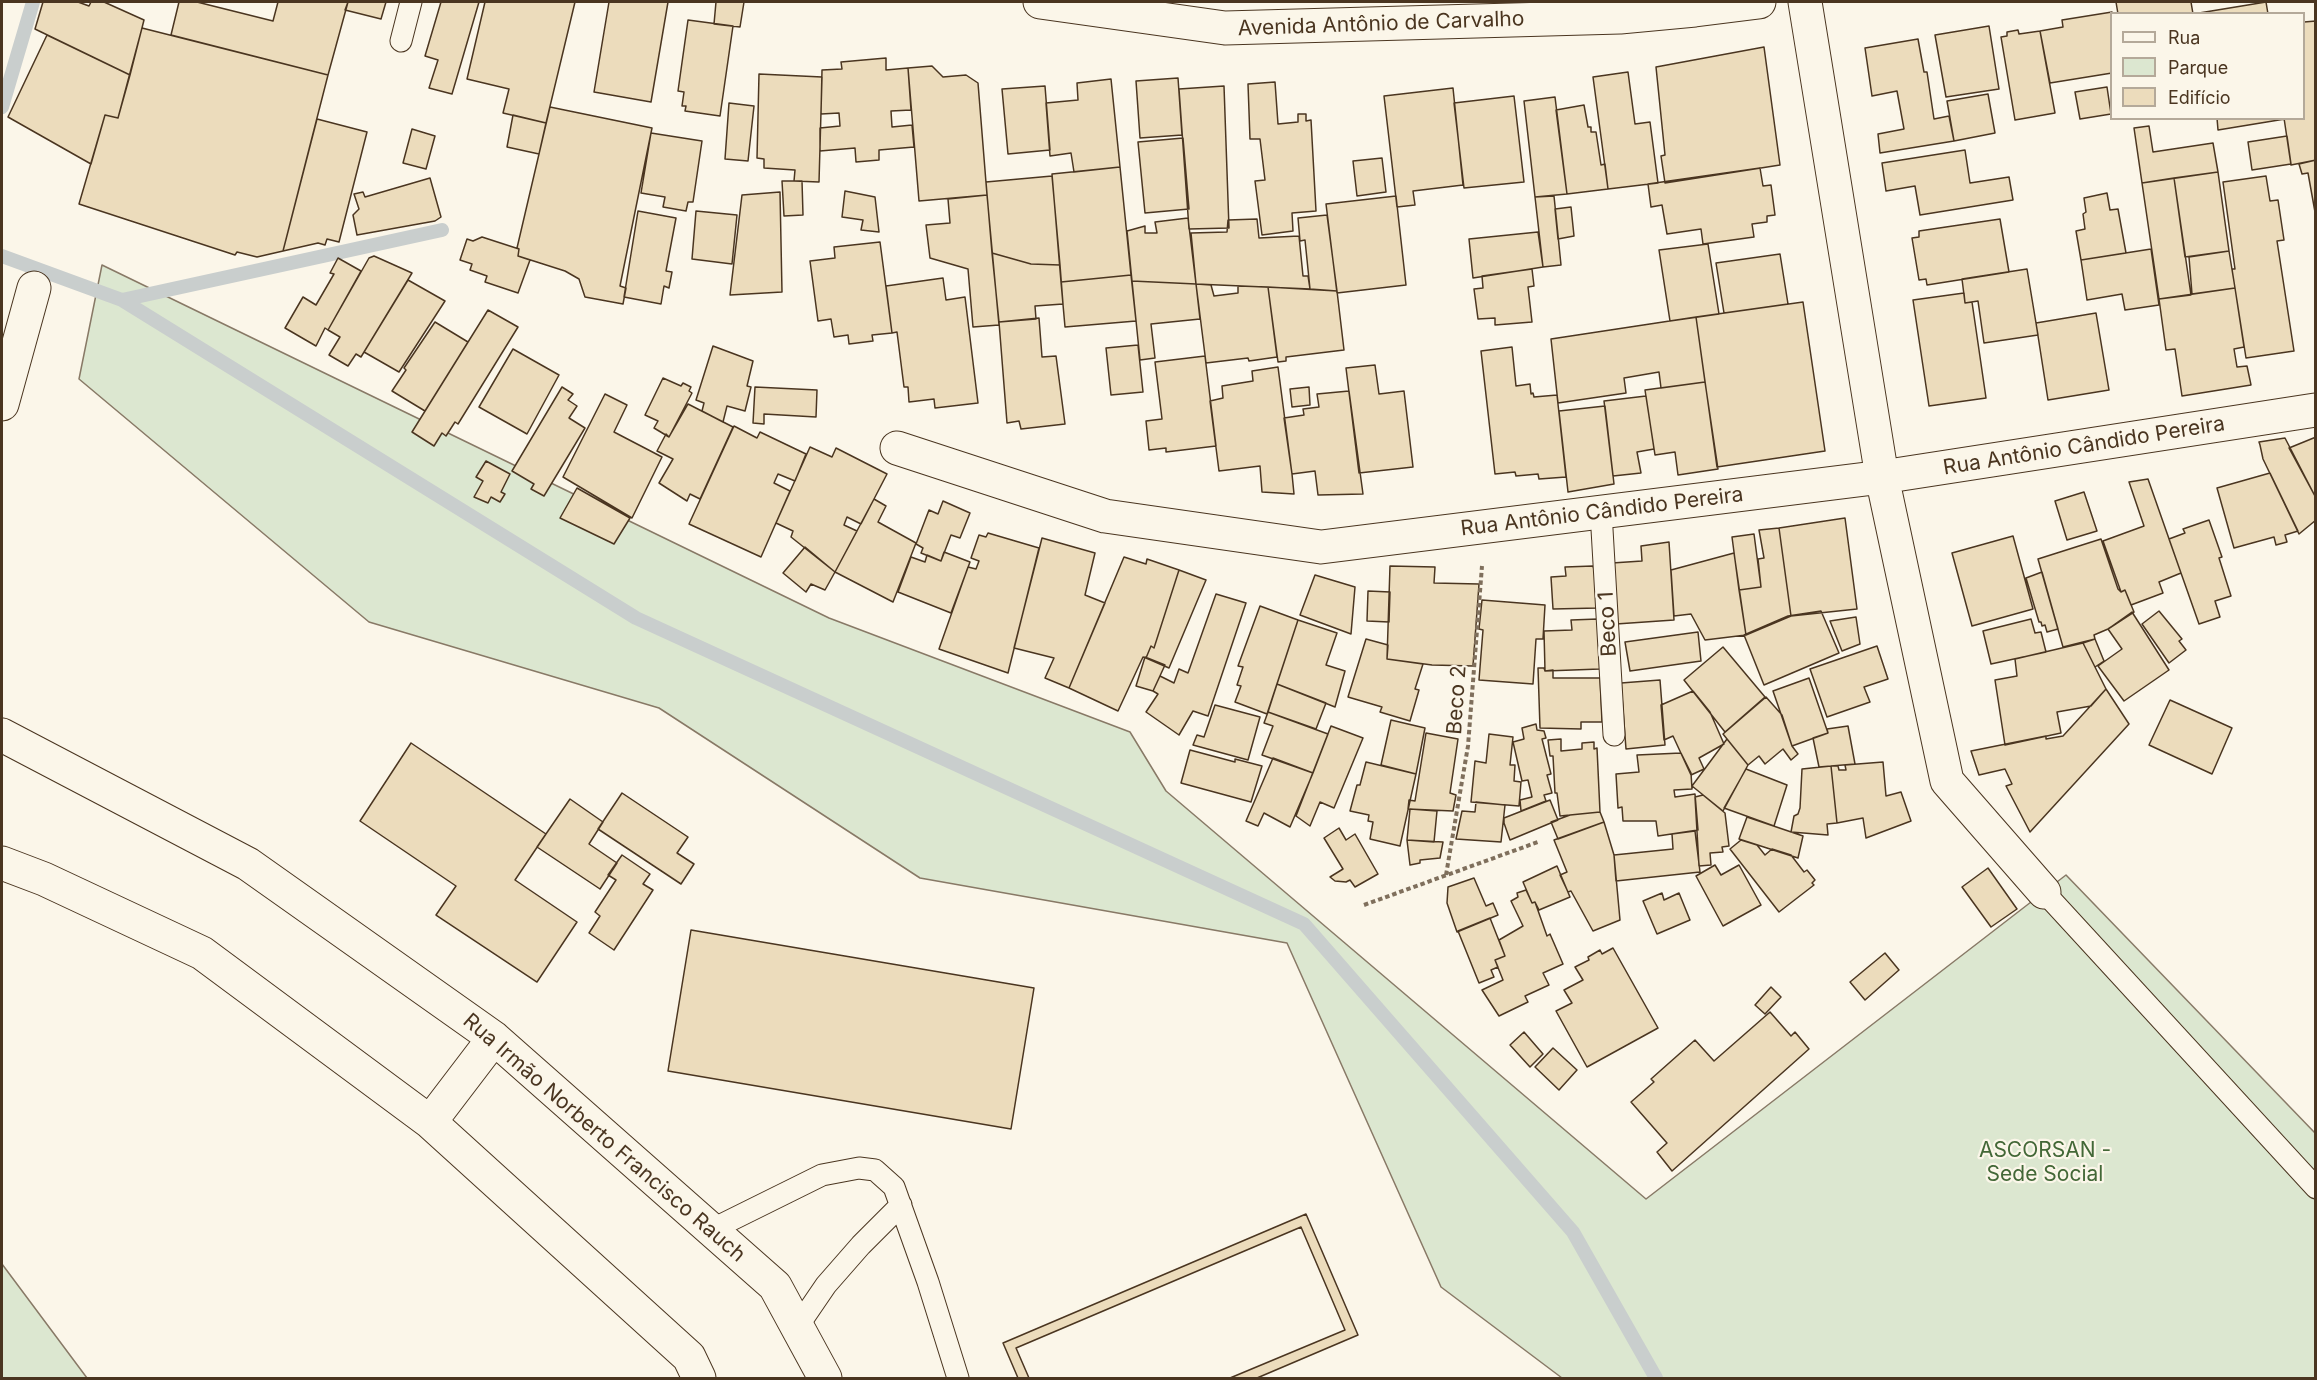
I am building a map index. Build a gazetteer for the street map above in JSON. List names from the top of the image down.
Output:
{
  "streets": {
    "street": ["Avenida Antônio de Carvalho", "Rua Antônio Cândido Pereira", "Rua Irmão Norberto Francisco Rauch"],
    "lane": ["Beco 1"],
    "path": ["Beco 2"]
  },
  "crossings": [
    ["Rua Antônio Cândido Pereira", "Beco 1"],
    ["Rua Antônio Cândido Pereira", "Beco 2"]
  ],
  "parks": ["ASCORSAN - Sede Social"],
  "legend": ["Rua", "Parque", "Edifício"]
}
